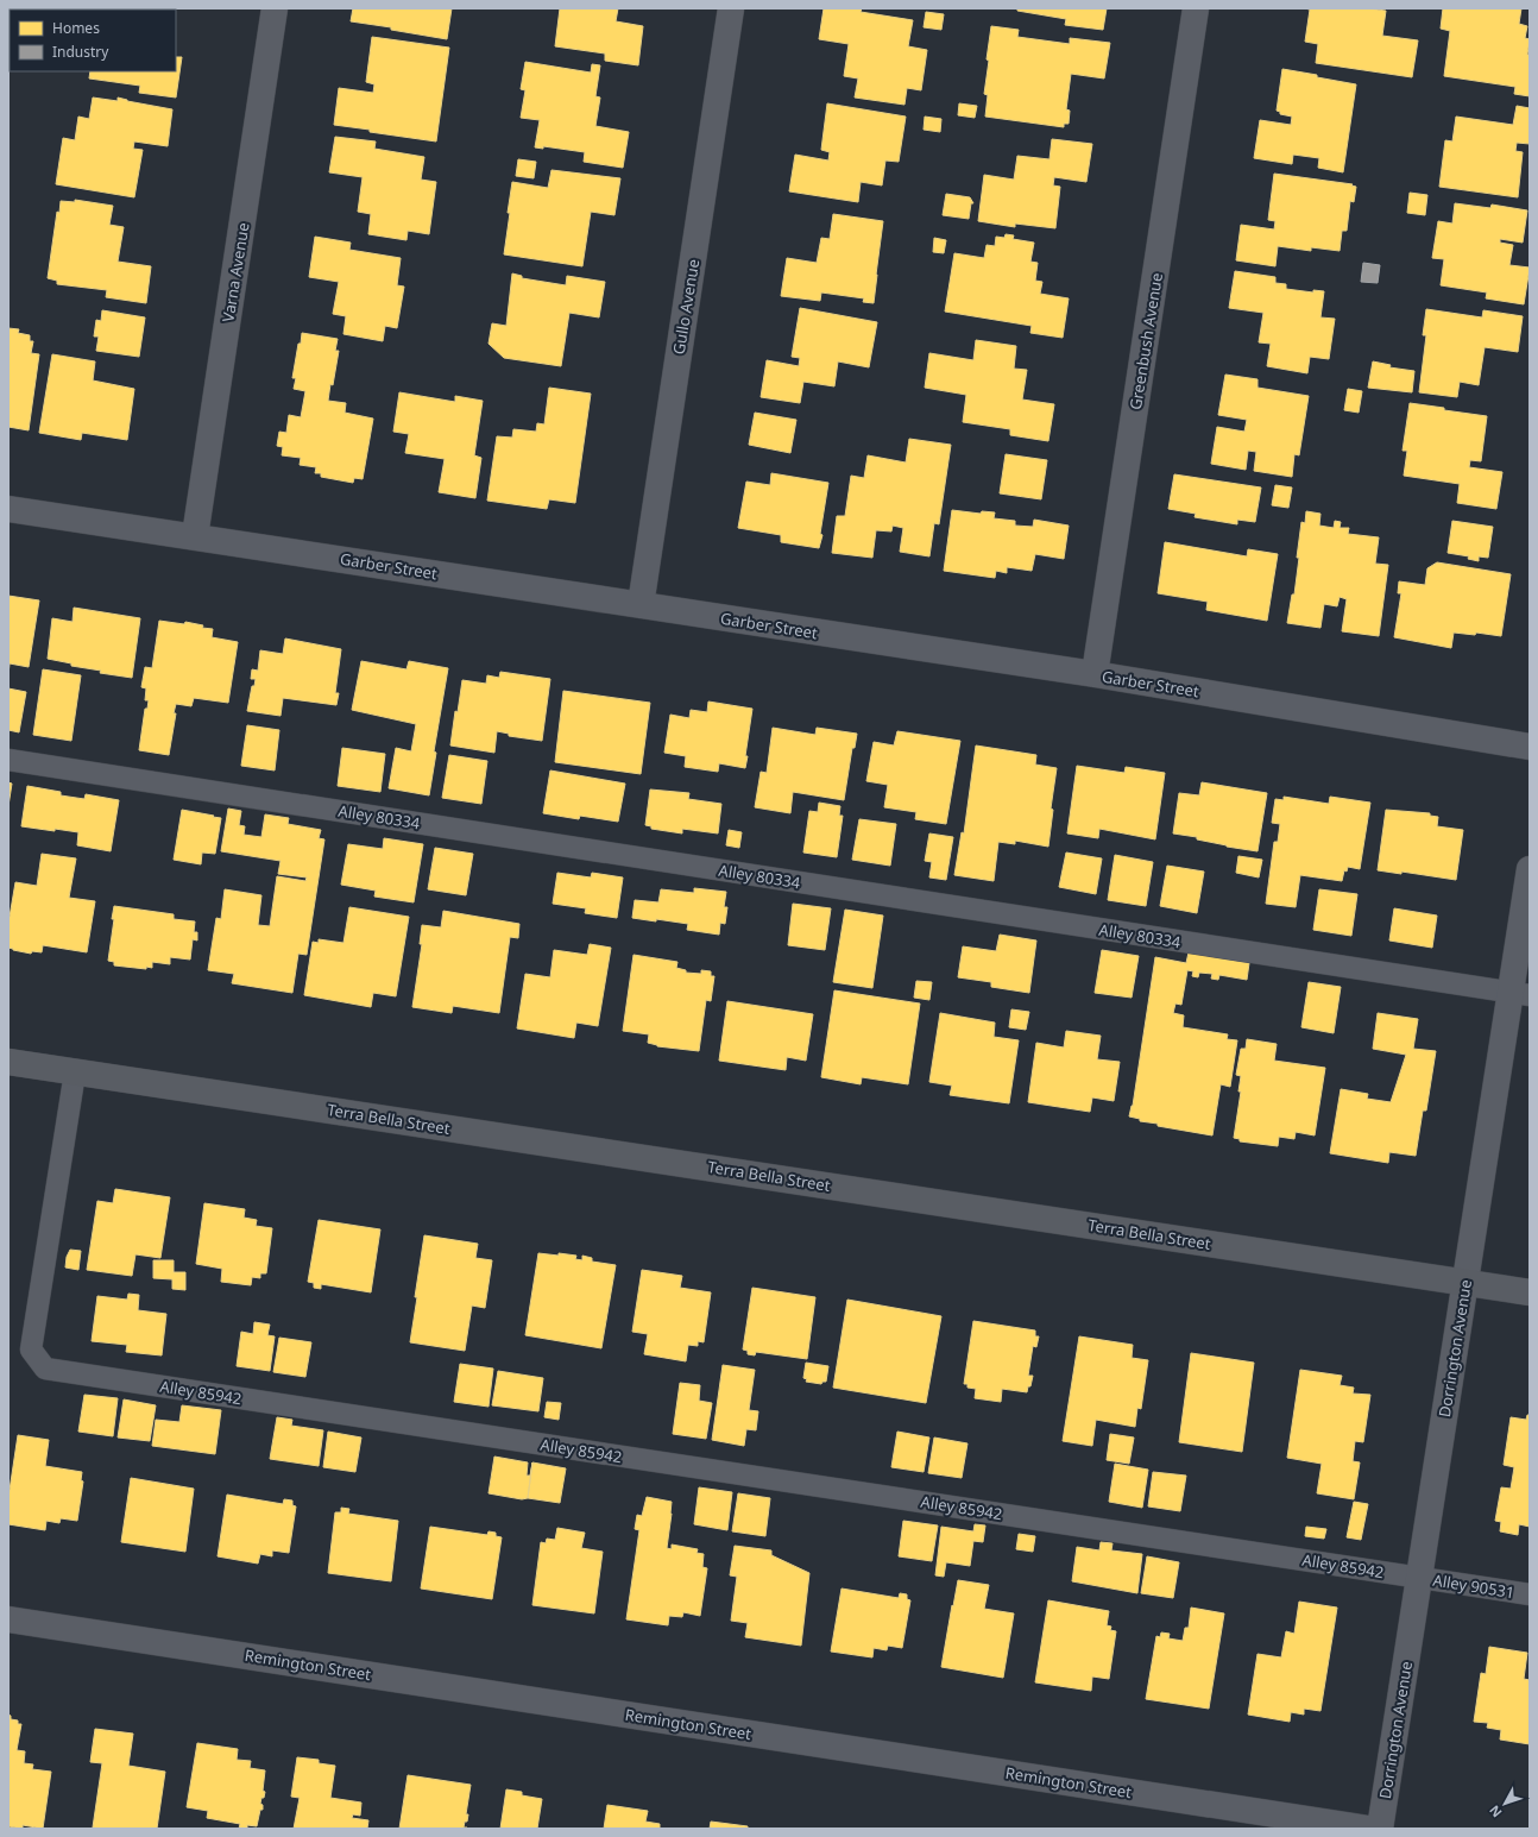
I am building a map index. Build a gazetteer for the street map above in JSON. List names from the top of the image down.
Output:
{
  "streets": {
    "main road": ["Terra Bella Street"],
    "street": [
      "Varna Avenue",
      "Gullo Avenue",
      "Greenbush Avenue",
      "Garber Street",
      "Dorrington Avenue",
      "Remington Street"
    ],
    "lane": ["Alley 80334", "Alley 85942", "Alley 90531"]
  },
  "crossings": [
    ["Varna Avenue", "Garber Street"],
    ["Gullo Avenue", "Garber Street"],
    ["Greenbush Avenue", "Garber Street"],
    ["Alley 80334", "Dorrington Avenue"],
    ["Terra Bella Street", "Dorrington Avenue"],
    ["Terra Bella Street", "Alley 85942"],
    ["Dorrington Avenue", "Alley 85942"],
    ["Dorrington Avenue", "Alley 90531"],
    ["Alley 85942", "Alley 90531"]
  ],
  "legend": ["Homes", "Industry"],
  "north": "bottom left"
}
